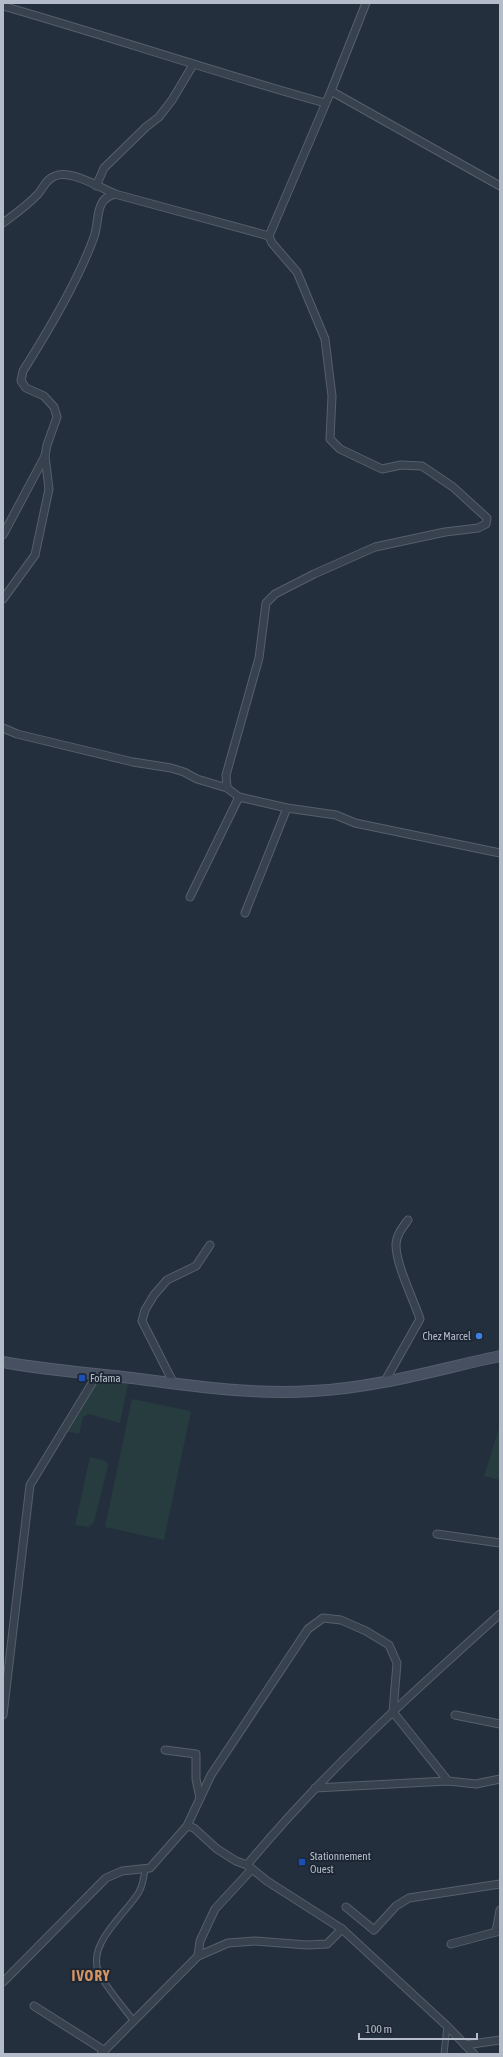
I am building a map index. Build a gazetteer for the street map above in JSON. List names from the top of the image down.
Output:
{
  "districts": ["IVORY"],
  "places": {
    "other": ["Chez Marcel"],
    "transit": ["Fofama", "Stationnement Ouest"]
  },
  "scale_bar": "100 m"
}
